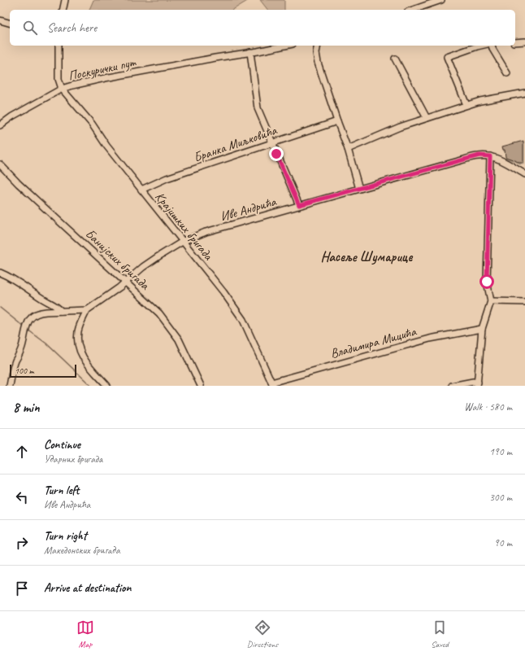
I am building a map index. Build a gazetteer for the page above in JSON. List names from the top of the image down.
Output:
{
  "streets": {
    "street": [
      "Поскурички пут",
      "Бранка Миљковића",
      "Иве Андрића",
      "Крајишких бригада",
      "Банијских бригада",
      "Владимира Мицића"
    ]
  },
  "crossings": [
    ["Поскурички пут", "Крајишких бригада"],
    ["Бранка Миљковића", "Крајишких бригада"],
    ["Иве Андрића", "Крајишких бригада"],
    ["Иве Андрића", "Банијских бригада"],
    ["Крајишких бригада", "Владимира Мицића"]
  ],
  "districts": ["Насеље Шумарице"],
  "scale_bar": "100 m",
  "page": {
    "search": "Search here",
    "scale": "100 m",
    "heading": ["8 min", "Walk · 580 m"],
    "list": [
      ["Continue", "Ударних бригада", "190 m"],
      ["Turn left", "Иве Андрића", "300 m"],
      ["Turn right", "Македонских бригада", "90 m"],
      "Arrive at destination"
    ],
    "nav": ["Map", "Directions", "Saved"]
  }
}
